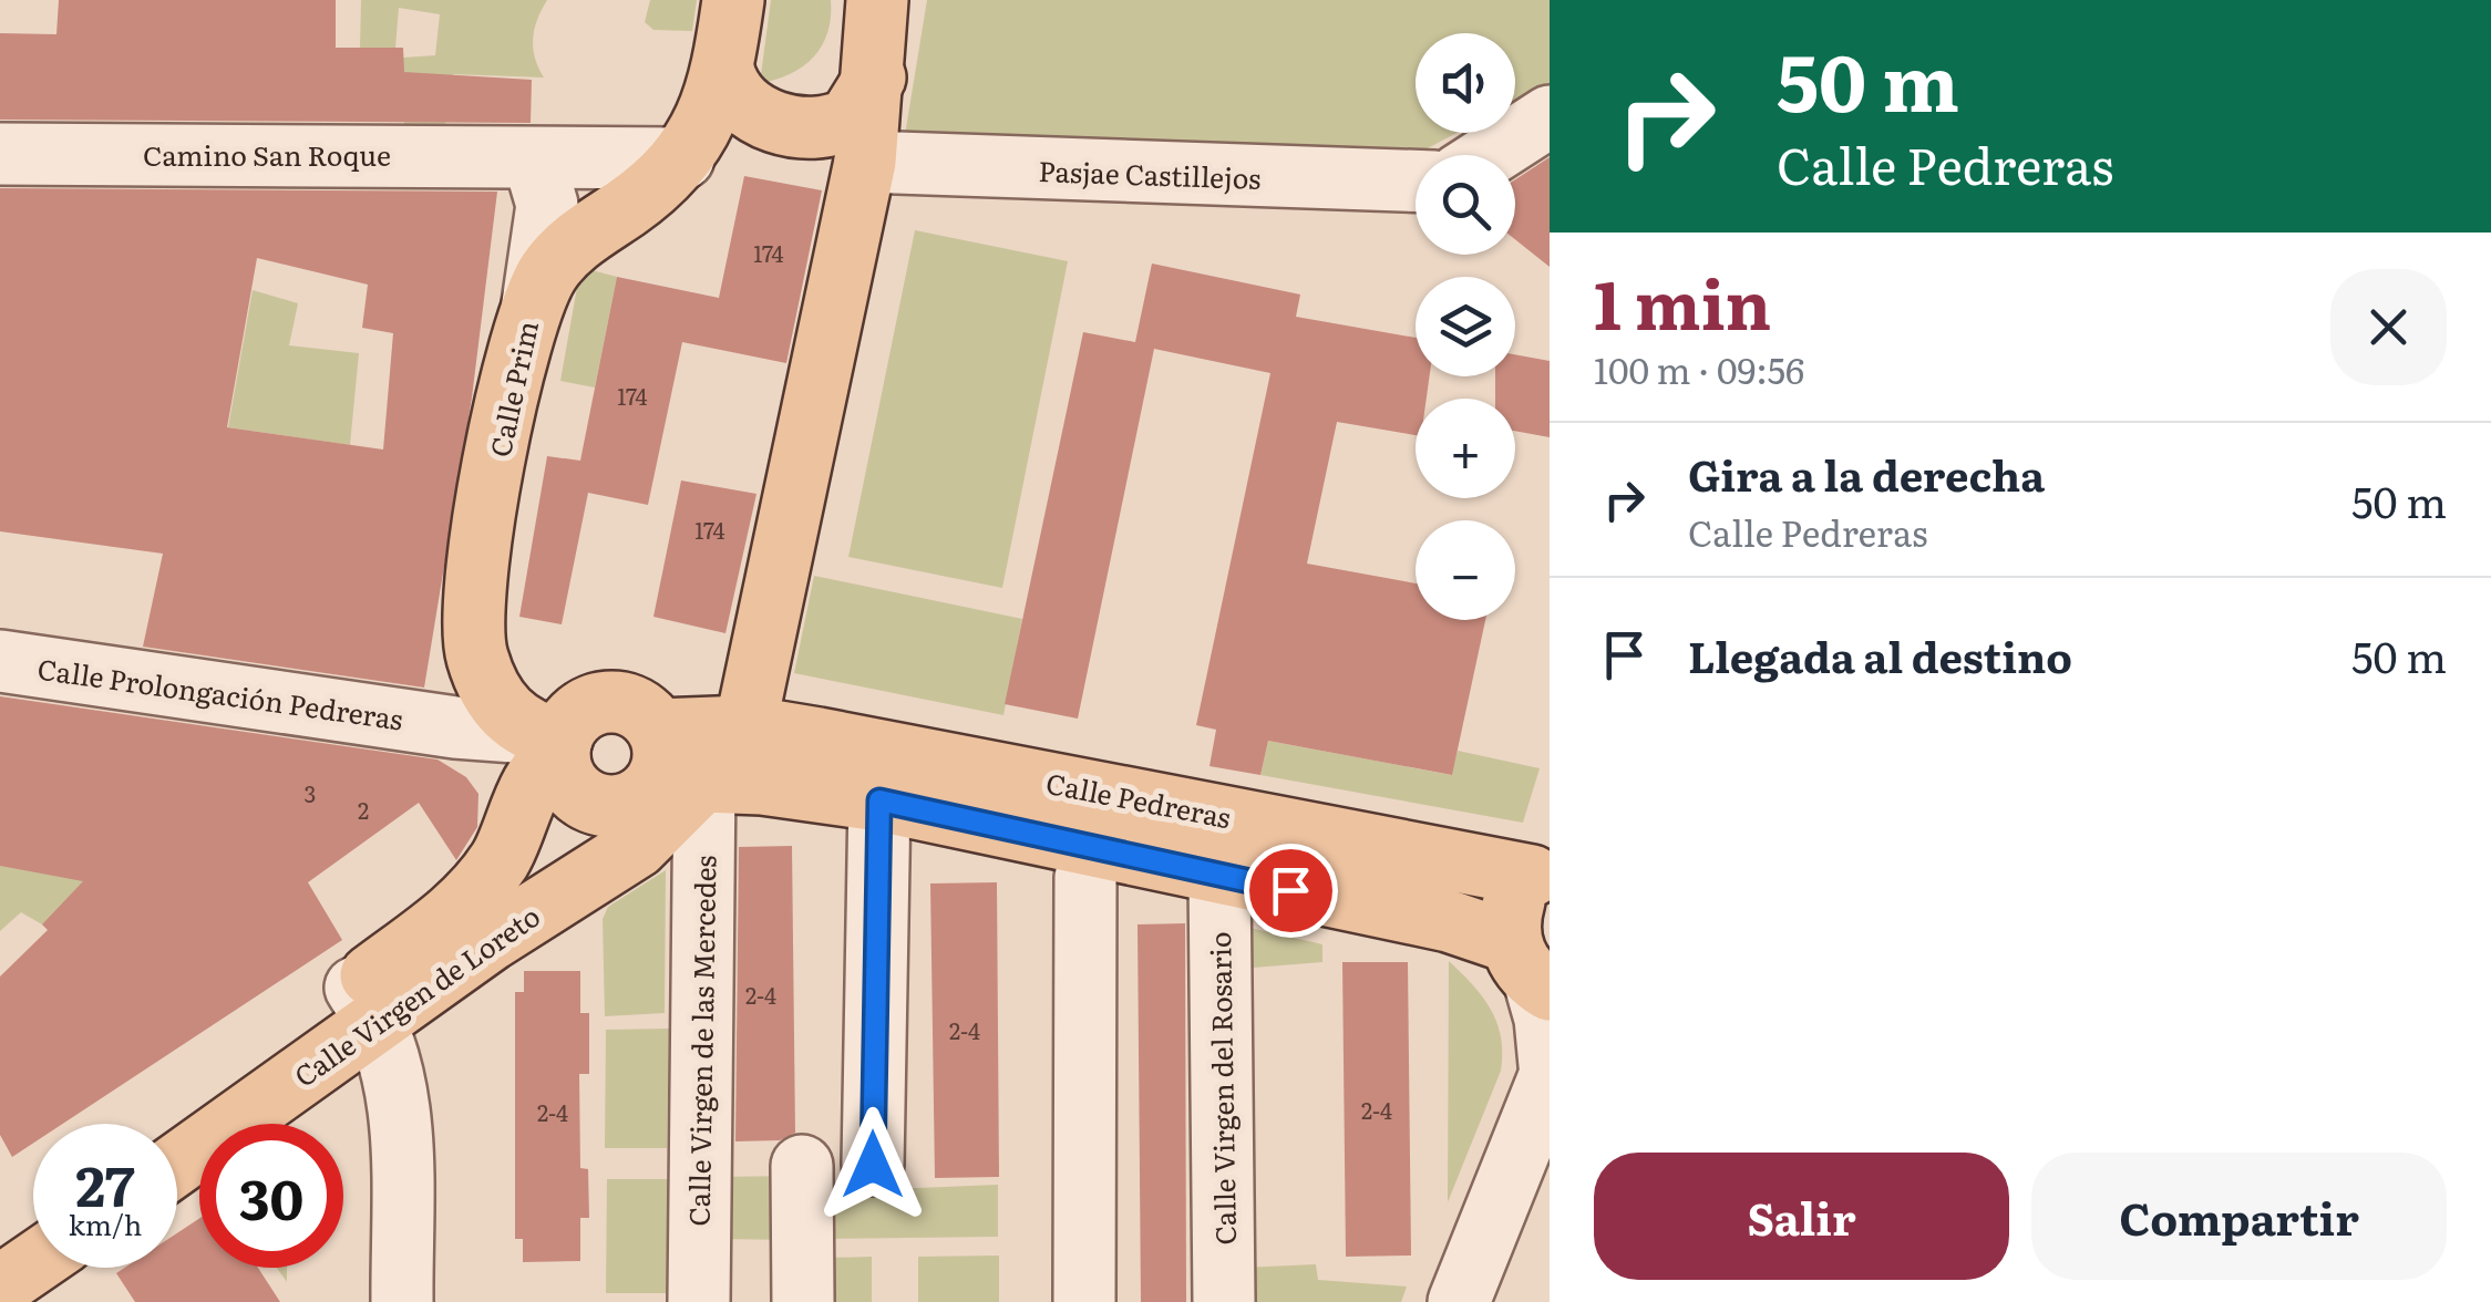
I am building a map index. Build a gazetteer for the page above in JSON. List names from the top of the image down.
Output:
{
  "streets": {
    "main road": ["Calle Prim", "Calle Pedreras", "Calle Virgen de Loreto"],
    "street": [
      "Camino San Roque",
      "Pasjae Castillejos",
      "Calle Prolongación Pedreras",
      "Calle Virgen de las Mercedes",
      "Calle Virgen del Rosario"
    ]
  },
  "crossings": [
    ["Camino San Roque", "Calle Prim"],
    ["Calle Prim", "Calle Prolongación Pedreras"],
    ["Calle Prim", "Calle Virgen de Loreto"],
    ["Calle Prolongación Pedreras", "Calle Virgen de Loreto"],
    ["Calle Pedreras", "Calle Virgen de Loreto"],
    ["Calle Pedreras", "Calle Virgen de las Mercedes"],
    ["Calle Pedreras", "Calle Virgen del Rosario"],
    ["Calle Virgen de Loreto", "Calle Virgen de las Mercedes"]
  ],
  "house_numbers": [
    "174",
    "174",
    "174",
    "3",
    "2",
    "2-4",
    "2-4",
    "2-4",
    "2-4"
  ],
  "page": {
    "turn": ["50 m", "Calle Pedreras"],
    "map_buttons": ["+", "−"],
    "heading": ["1 min", "100 m · 09:56"],
    "list": [
      {
        "name": "Gira a la derecha",
        "note": "Calle Pedreras",
        "value": "50 m"
      },
      {
        "name": "Llegada al destino",
        "value": "50 m"
      }
    ],
    "speed": "27 km/h",
    "limit": "30",
    "buttons": ["Salir", "Compartir"]
  }
}
